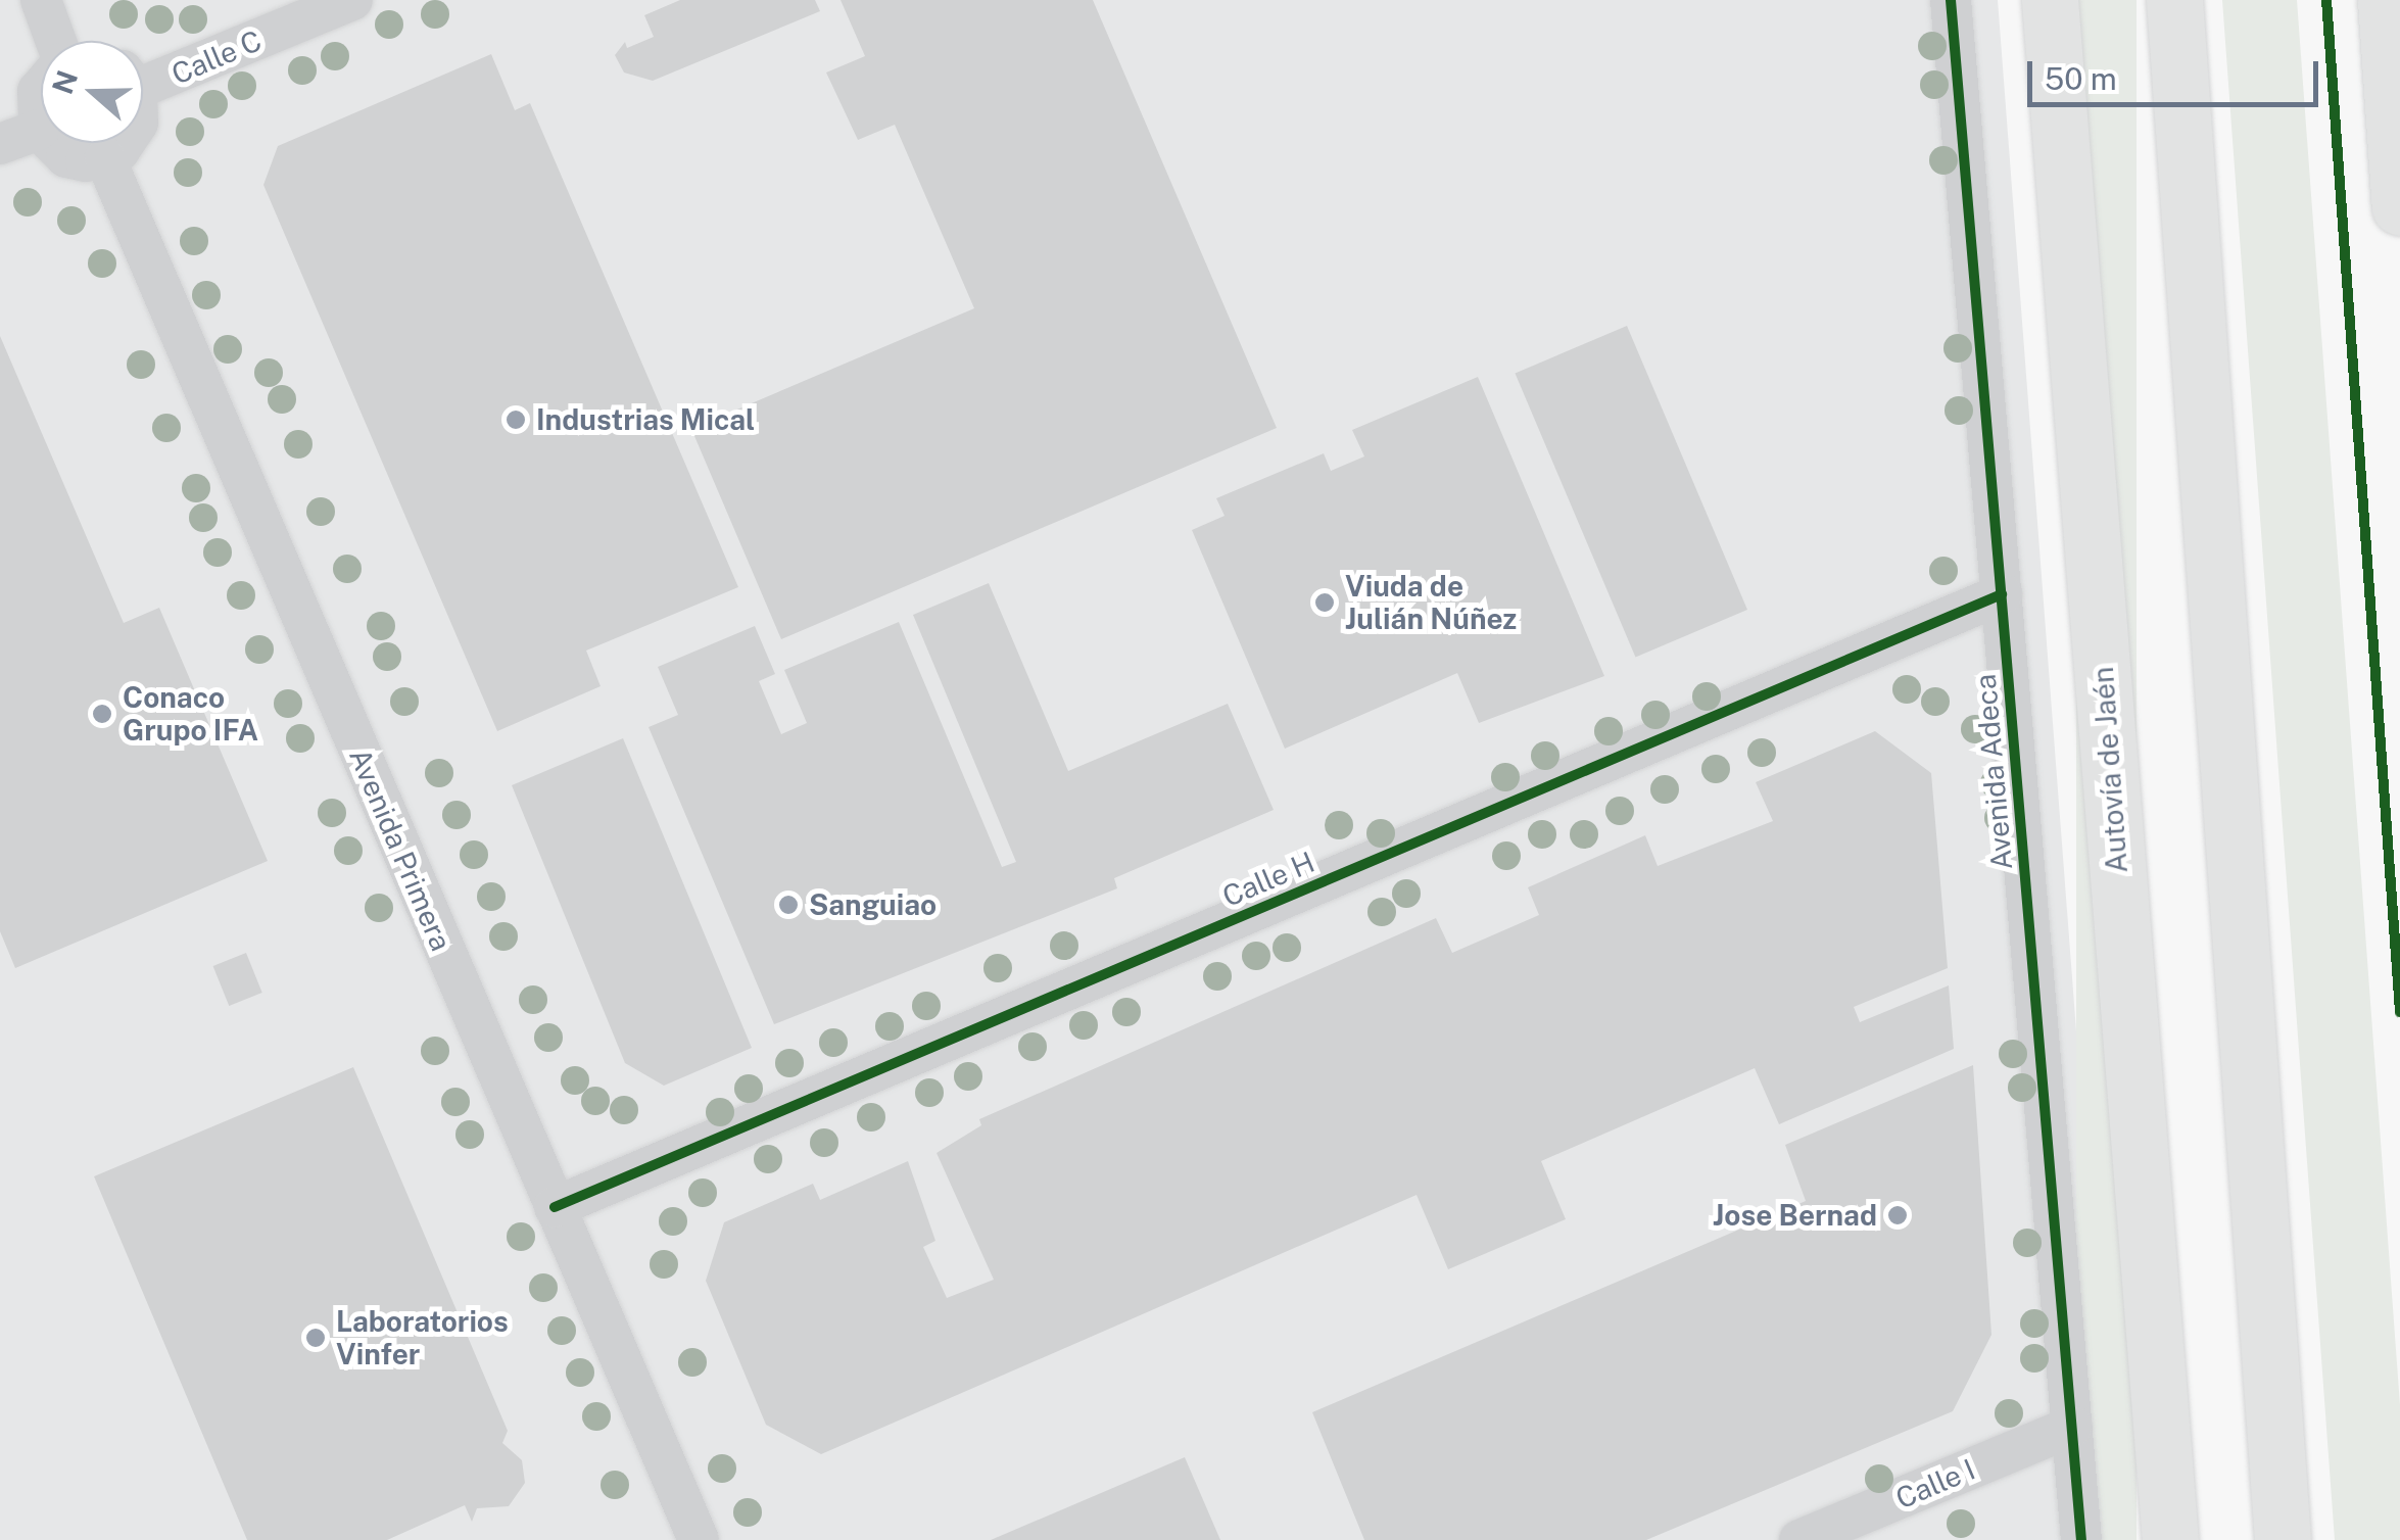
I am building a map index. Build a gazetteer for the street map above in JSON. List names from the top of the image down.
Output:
{
  "streets": {
    "main road": ["Autovía de Jaén"],
    "street": [
      "Calle C",
      "Avenida Adeca",
      "Avenida Primera",
      "Calle H",
      "Calle I"
    ]
  },
  "crossings": [
    ["Avenida Adeca", "Calle H"],
    ["Avenida Adeca", "Calle I"],
    ["Avenida Primera", "Calle H"]
  ],
  "places": [
    "Industrias Mical",
    "Viuda de Julián Núñez",
    "Conaco Grupo IFA",
    "Sanguiao",
    "Jose Bernad",
    "Laboratorios Vinfer"
  ],
  "scale_bar": "50 m",
  "north": "left"
}
